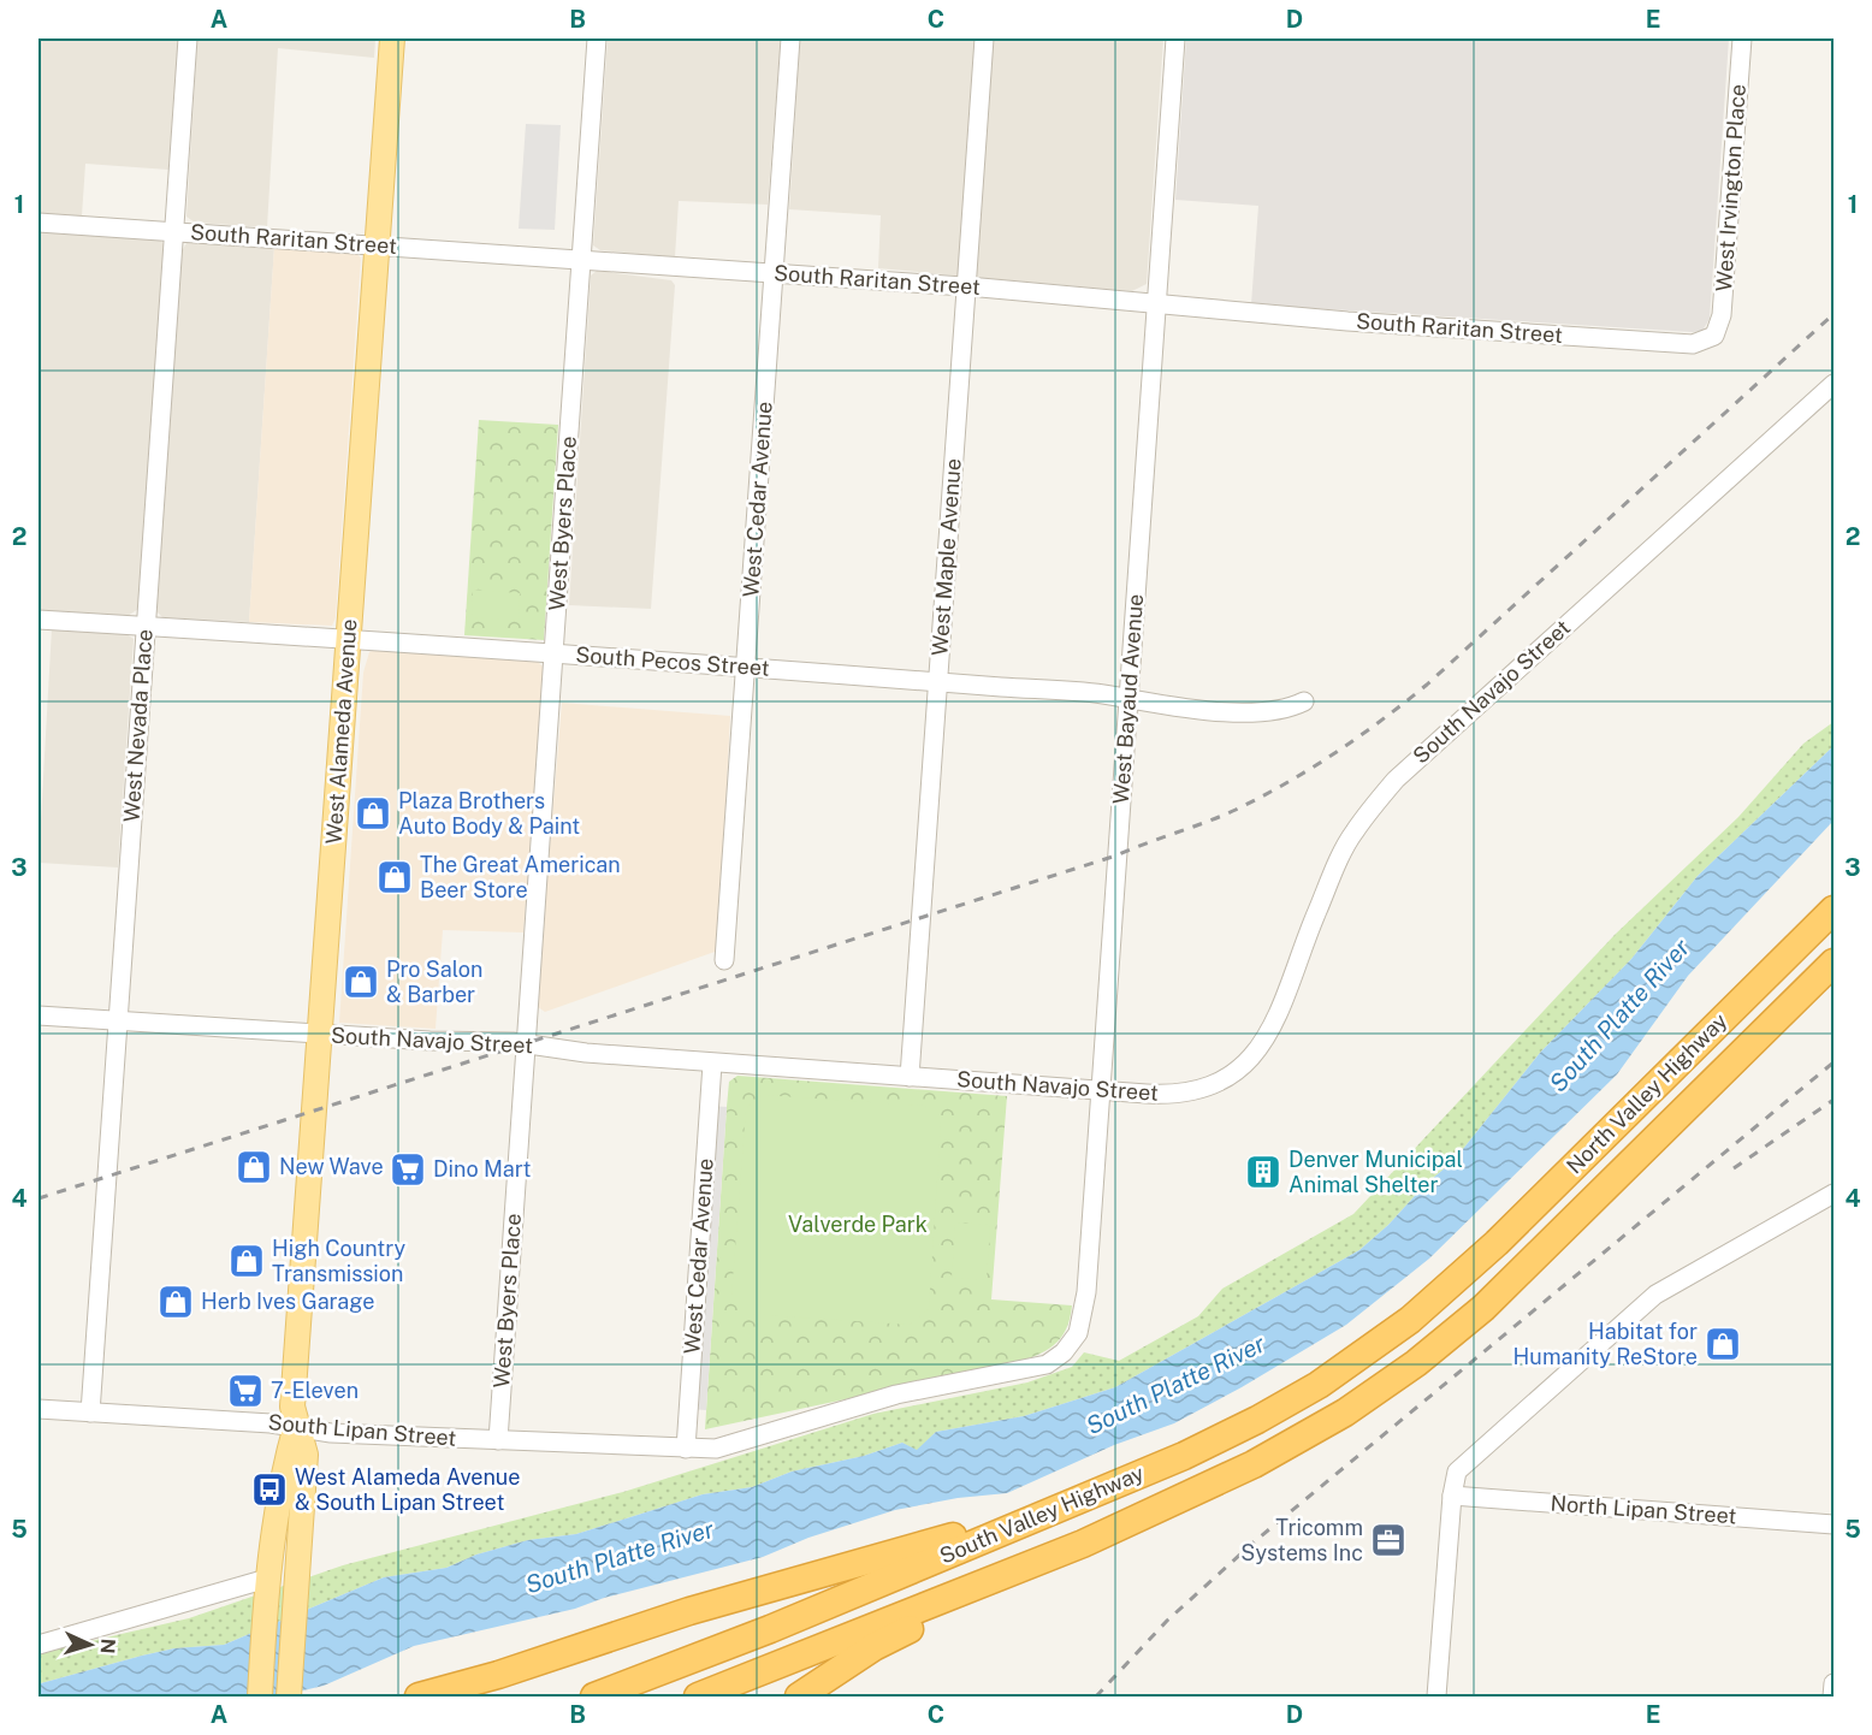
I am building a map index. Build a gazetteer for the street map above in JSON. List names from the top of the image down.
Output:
{
  "streets": {
    "highway": ["North Valley Highway", "South Valley Highway"],
    "main road": ["West Alameda Avenue"],
    "street": [
      "West Irvington Place",
      "South Raritan Street",
      "West Cedar Avenue",
      "West Byers Place",
      "West Maple Avenue",
      "South Pecos Street",
      "South Navajo Street",
      "West Bayaud Avenue",
      "West Nevada Place",
      "South Lipan Street",
      "North Lipan Street"
    ]
  },
  "crossings": [
    ["West Irvington Place", "South Raritan Street"],
    ["South Raritan Street", "West Cedar Avenue"],
    ["South Raritan Street", "West Byers Place"],
    ["South Raritan Street", "West Maple Avenue"],
    ["South Raritan Street", "West Bayaud Avenue"],
    ["South Raritan Street", "West Nevada Place"],
    ["South Raritan Street", "West Alameda Avenue"],
    ["West Cedar Avenue", "South Pecos Street"],
    ["West Cedar Avenue", "South Navajo Street"],
    ["West Cedar Avenue", "South Lipan Street"],
    ["West Byers Place", "South Pecos Street"],
    ["West Byers Place", "South Navajo Street"],
    ["West Byers Place", "South Lipan Street"],
    ["West Maple Avenue", "South Pecos Street"],
    ["West Maple Avenue", "South Navajo Street"],
    ["South Pecos Street", "West Bayaud Avenue"],
    ["South Pecos Street", "West Nevada Place"],
    ["South Pecos Street", "West Alameda Avenue"],
    ["South Navajo Street", "West Bayaud Avenue"],
    ["South Navajo Street", "West Nevada Place"],
    ["South Navajo Street", "West Alameda Avenue"],
    ["West Bayaud Avenue", "South Lipan Street"],
    ["West Nevada Place", "South Lipan Street"],
    ["West Alameda Avenue", "South Lipan Street"],
    ["North Valley Highway", "South Valley Highway"]
  ],
  "water": ["South Platte River"],
  "parks": ["Valverde Park"],
  "places": {
    "shop": [
      "Plaza Brothers Auto Body & Paint",
      "The Great American Beer Store",
      "Pro Salon & Barber",
      "New Wave",
      "High Country Transmission",
      "Herb Ives Garage",
      "Habitat for Humanity ReStore"
    ],
    "supermarket": ["Dino Mart", "7-Eleven"],
    "building": ["Denver Municipal Animal Shelter"],
    "bus stop": ["West Alameda Avenue & South Lipan Street"],
    "office": ["Tricomm Systems Inc"]
  },
  "north": "right",
  "grid": {
    "columns": [
      "A",
      "B",
      "C",
      "D",
      "E"
    ],
    "rows": [
      "1",
      "2",
      "3",
      "4",
      "5"
    ]
  }
}
